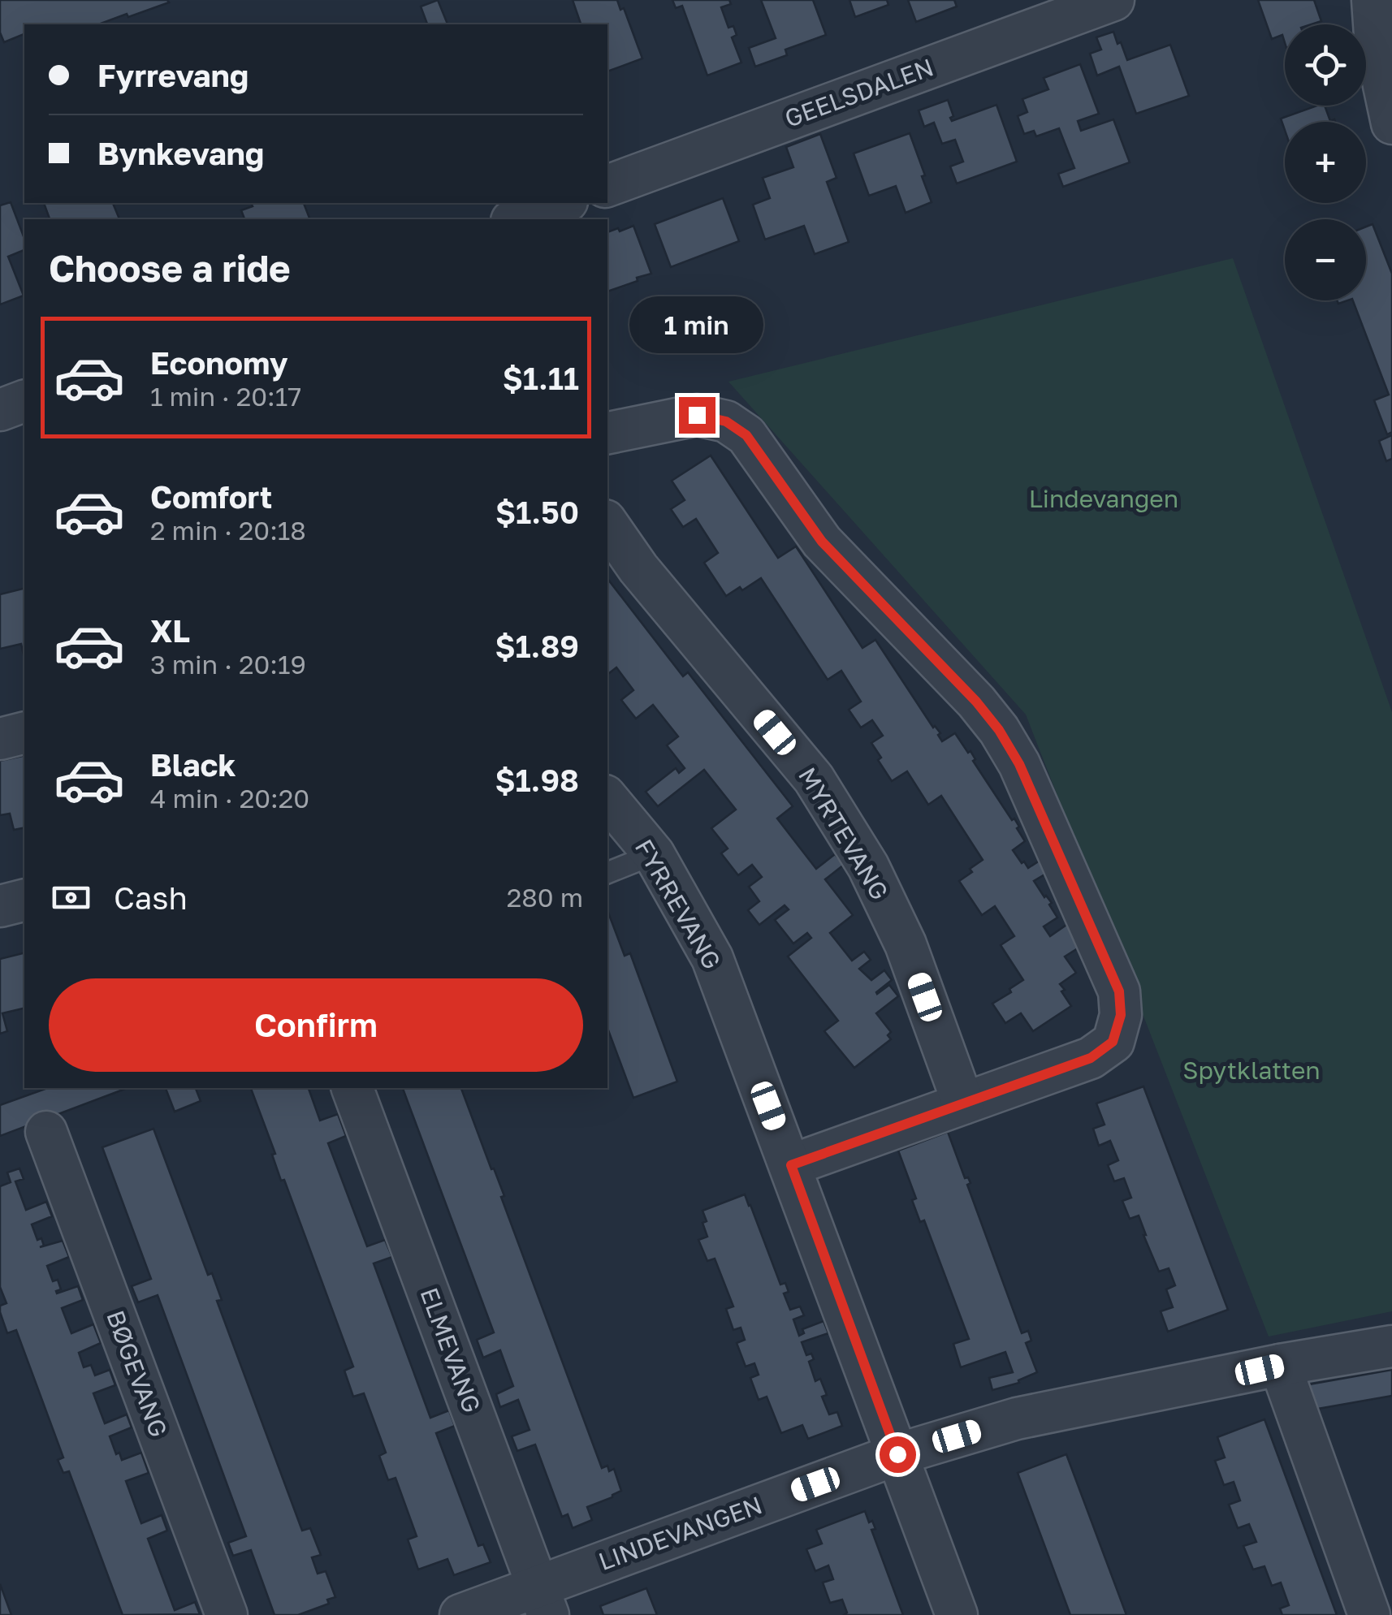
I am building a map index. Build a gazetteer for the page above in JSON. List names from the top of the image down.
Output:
{
  "streets": {
    "street": [
      "GEELSDALEN",
      "MYRTEVANG",
      "FYRREVANG",
      "ELMEVANG",
      "BØGEVANG",
      "LINDEVANGEN"
    ]
  },
  "crossings": [
    ["FYRREVANG", "LINDEVANGEN"],
    ["ELMEVANG", "LINDEVANGEN"]
  ],
  "parks": ["Lindevangen", "Spytklatten"],
  "page": {
    "map_buttons": ["+", "−"],
    "banner": ["Fyrrevang", "Bynkevang"],
    "heading": "Choose a ride",
    "bubble": "1 min",
    "list": [
      {
        "name": "Economy",
        "note": "1 min · 20:17",
        "value": "$1.11"
      },
      {
        "name": "Comfort",
        "note": "2 min · 20:18",
        "value": "$1.50"
      },
      {
        "name": "XL",
        "note": "3 min · 20:19",
        "value": "$1.89"
      },
      {
        "name": "Black",
        "note": "4 min · 20:20",
        "value": "$1.98"
      }
    ],
    "pay": ["Cash", "280 m"],
    "buttons": "Confirm"
  }
}
